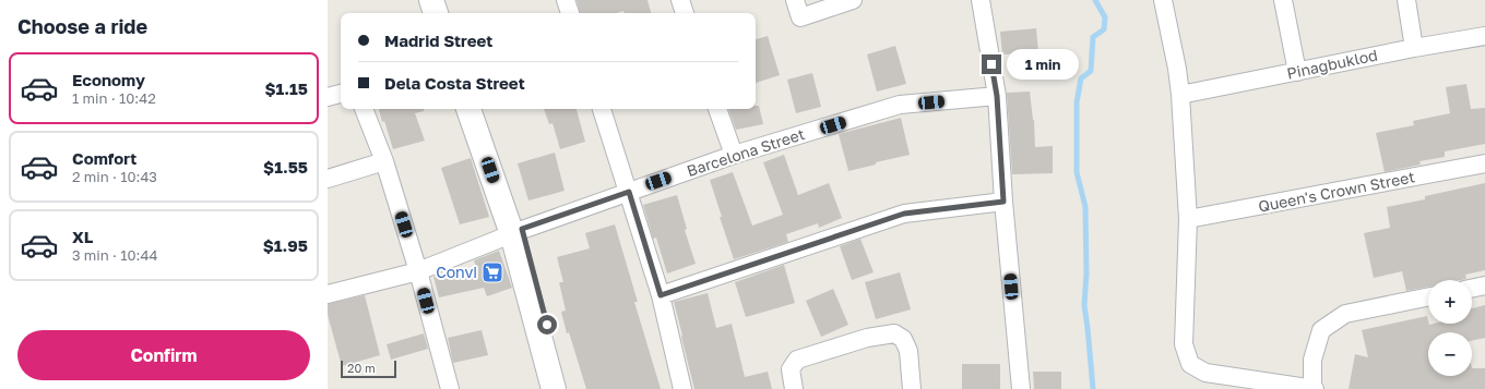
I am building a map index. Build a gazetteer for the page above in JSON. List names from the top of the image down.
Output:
{
  "streets": {
    "street": ["Pinagbuklod", "Barcelona Street", "Queen's Crown Street"]
  },
  "places": {
    "supermarket": ["Convi"]
  },
  "scale_bar": "20 m",
  "page": {
    "heading": "Choose a ride",
    "banner": ["Madrid Street", "Dela Costa Street"],
    "bubble": "1 min",
    "list": [
      {
        "name": "Economy",
        "note": "1 min · 10:42",
        "value": "$1.15"
      },
      {
        "name": "Comfort",
        "note": "2 min · 10:43",
        "value": "$1.55"
      },
      {
        "name": "XL",
        "note": "3 min · 10:44",
        "value": "$1.95"
      }
    ],
    "map_buttons": ["+", "−"],
    "buttons": "Confirm",
    "scale": "20 m"
  }
}
